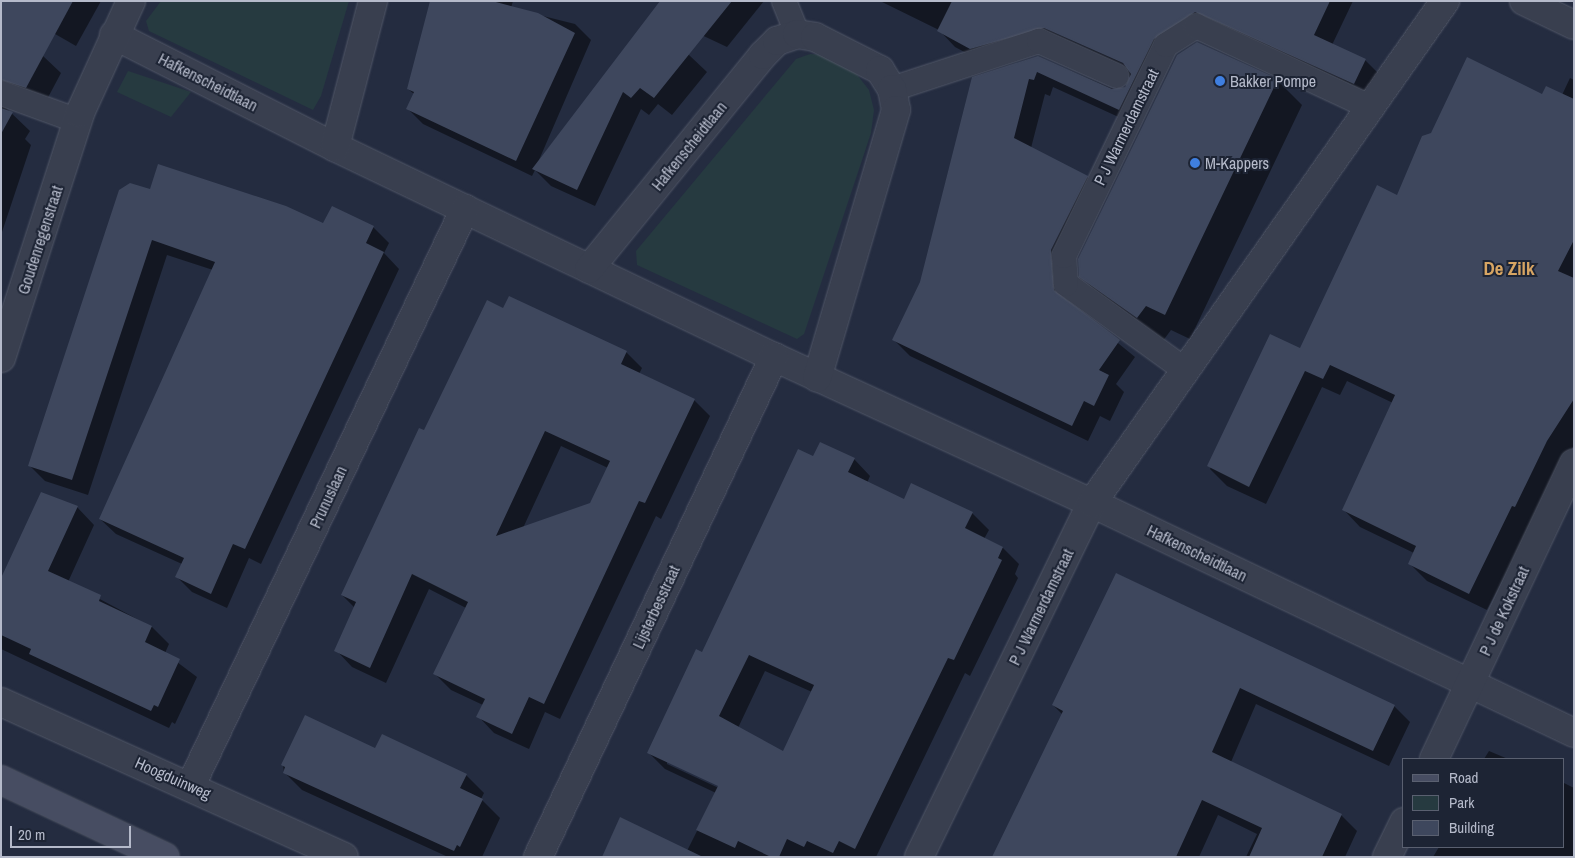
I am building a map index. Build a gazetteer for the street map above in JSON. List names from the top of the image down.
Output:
{
  "streets": {
    "street": [
      "Hafkenscheidtlaan",
      "P J Warmerdamstraat",
      "Goudenregenstraat",
      "Prunuslaan",
      "Lijsterbesstraat",
      "P J de Kokstraat",
      "Hoogduinweg"
    ]
  },
  "crossings": [
    ["Hafkenscheidtlaan", "P J Warmerdamstraat"],
    ["Hafkenscheidtlaan", "Goudenregenstraat"],
    ["Hafkenscheidtlaan", "Prunuslaan"],
    ["Hafkenscheidtlaan", "Lijsterbesstraat"],
    ["Hafkenscheidtlaan", "P J de Kokstraat"],
    ["Prunuslaan", "Hoogduinweg"]
  ],
  "districts": ["De Zilk"],
  "places": ["Bakker Pompe", "M-Kappers"],
  "legend": ["Road", "Park", "Building"],
  "scale_bar": "20 m"
}
